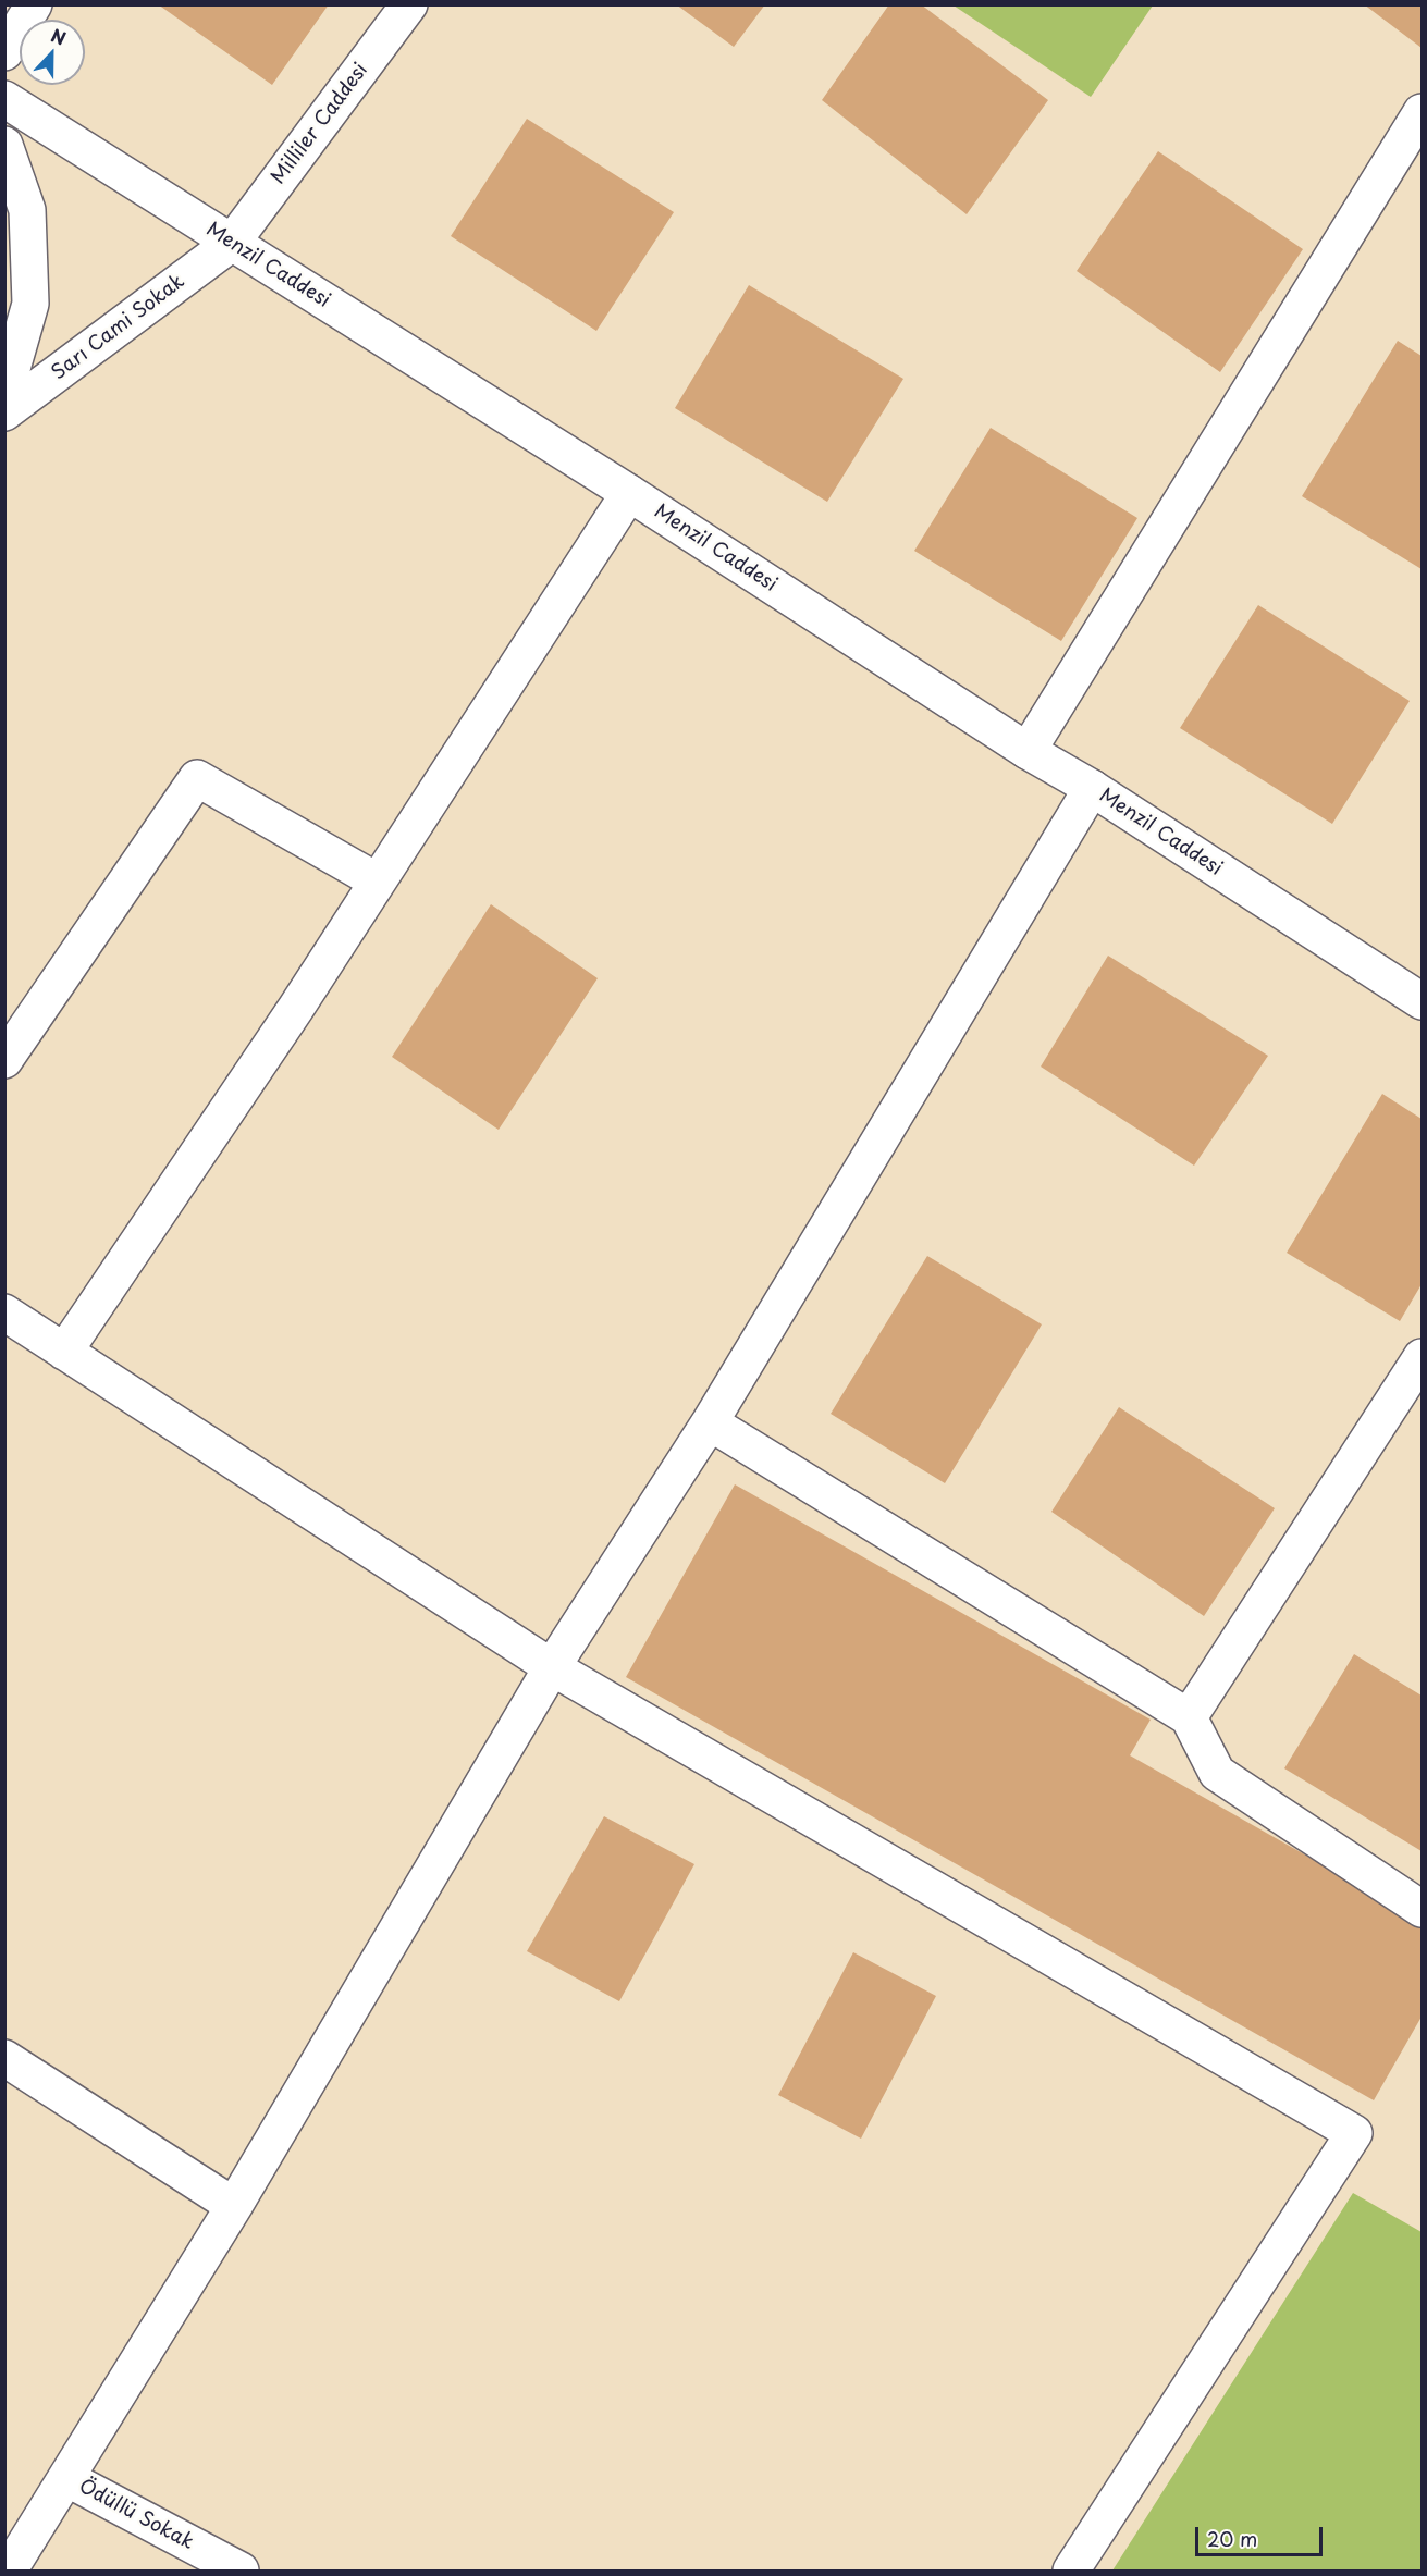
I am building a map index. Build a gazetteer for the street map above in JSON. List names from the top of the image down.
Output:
{
  "streets": {
    "street": [
      "Milliler Caddesi",
      "Menzil Caddesi",
      "Sarı Cami Sokak",
      "Ödüllü Sokak"
    ]
  },
  "crossings": [
    ["Milliler Caddesi", "Menzil Caddesi"],
    ["Milliler Caddesi", "Sarı Cami Sokak"],
    ["Menzil Caddesi", "Sarı Cami Sokak"]
  ],
  "scale_bar": "20 m",
  "north": "top"
}
